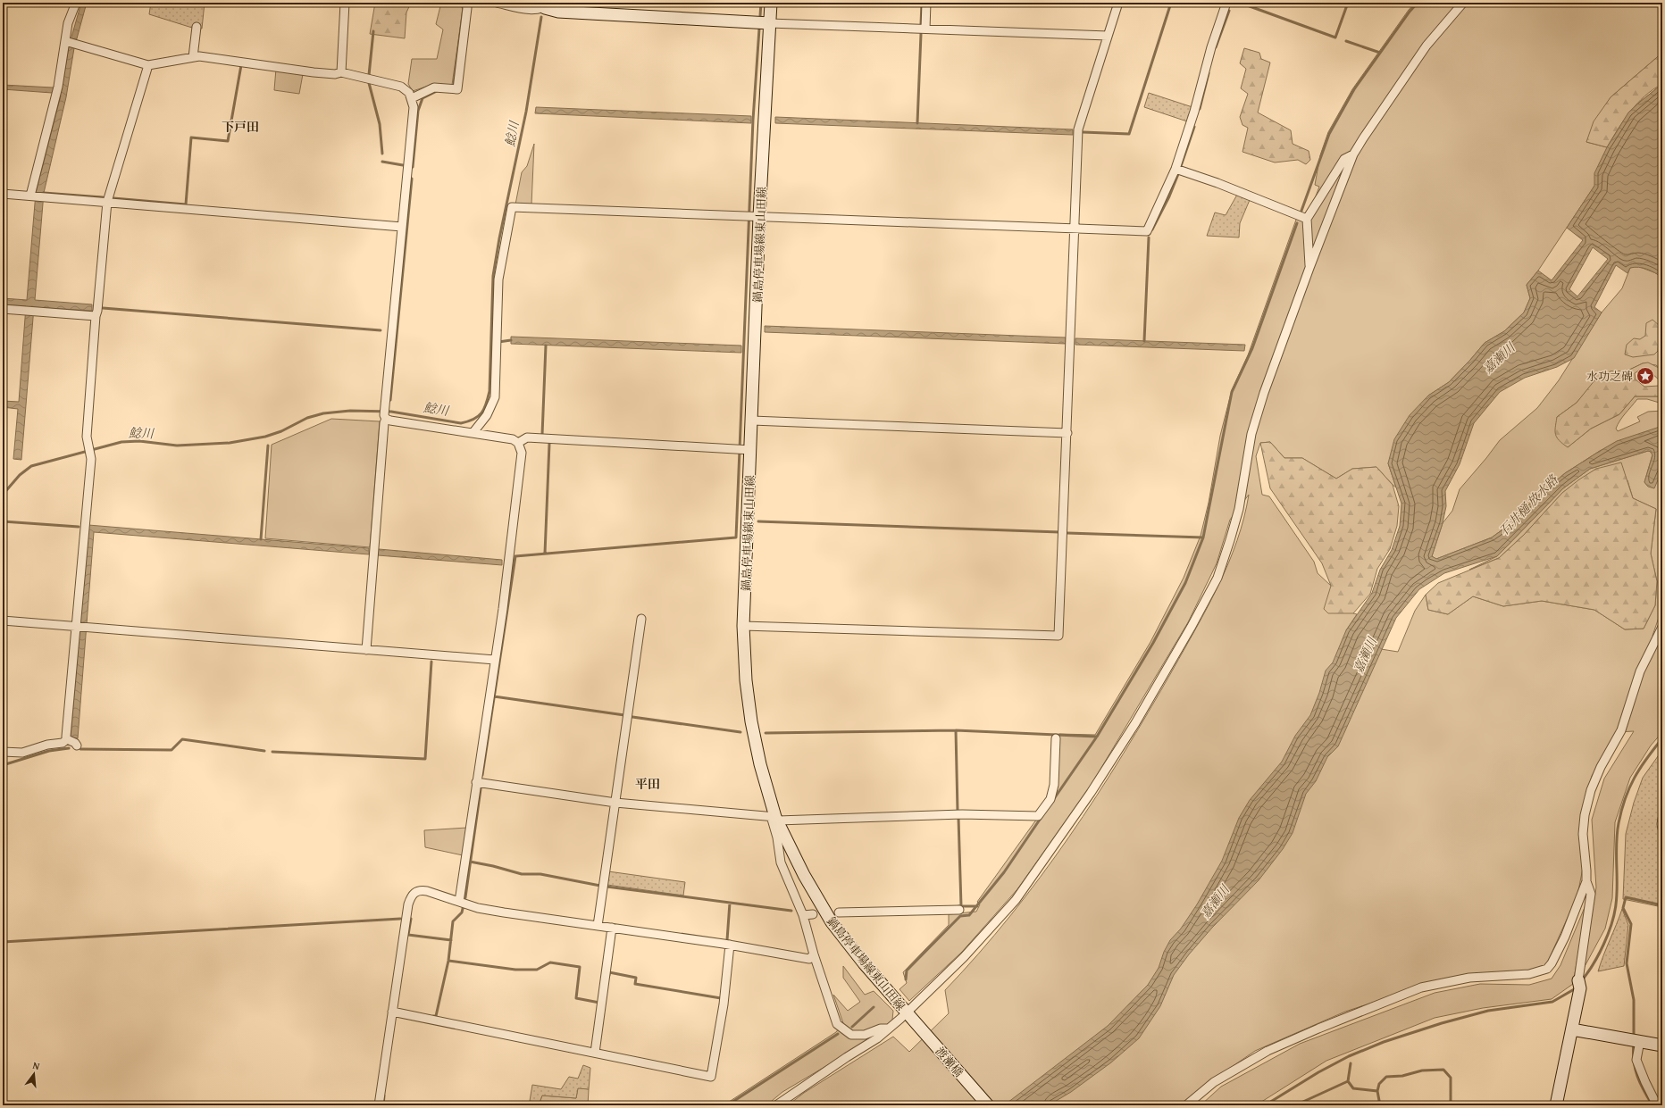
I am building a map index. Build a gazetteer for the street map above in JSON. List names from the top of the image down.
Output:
{
  "streets": {
    "main road": ["鍋島停車場線東山田線", "渡瀬橋"]
  },
  "crossings": [
    ["鍋島停車場線東山田線", "渡瀬橋"]
  ],
  "districts": ["下戸田", "平田"],
  "water": ["鯰川", "嘉瀬川", "石井樋 放水路"],
  "places": {
    "place": ["水功之碑"]
  },
  "north": "top"
}
